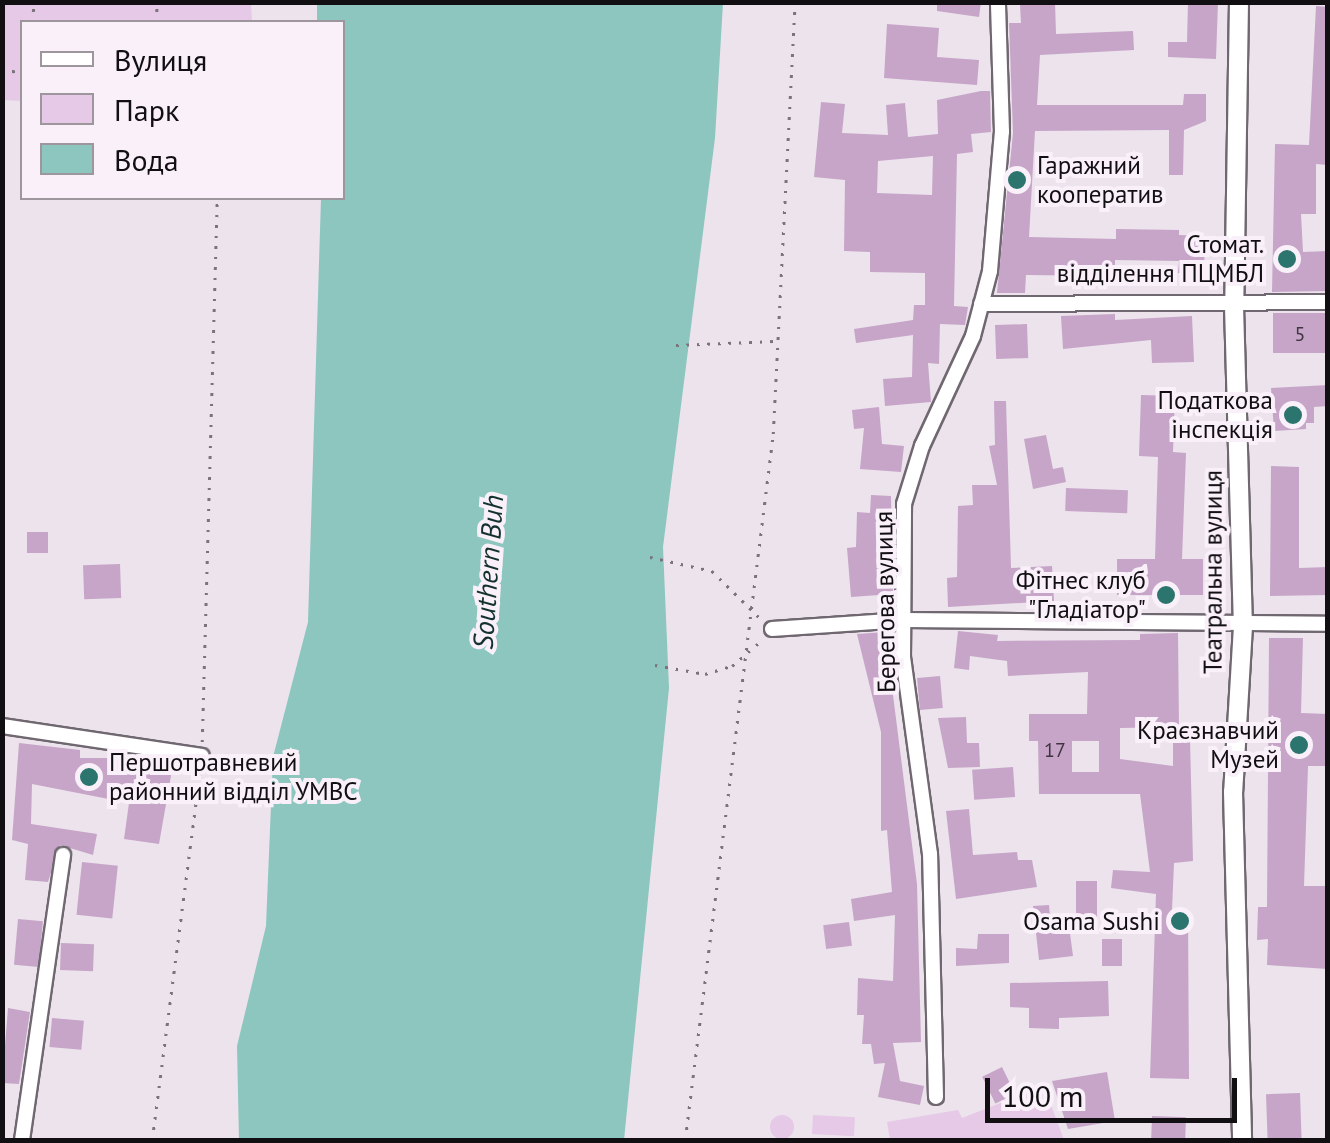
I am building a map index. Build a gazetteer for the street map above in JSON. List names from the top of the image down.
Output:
{
  "streets": {
    "street": ["Театральна вулиця", "Берегова вулиця"]
  },
  "water": ["Southern Buh"],
  "places": [
    "Гаражний кооператив",
    "Стомат. відділення ПЦМБЛ",
    "Податкова інспекція",
    "Фітнес клуб \"Гладіатор\"",
    "Краєзнавчий Музей",
    "Першотравневий районний відділ УМВС",
    "Osama Sushi"
  ],
  "house_numbers": ["5", "17"],
  "legend": ["Вулиця", "Парк", "Вода"],
  "scale_bar": "100 m"
}
